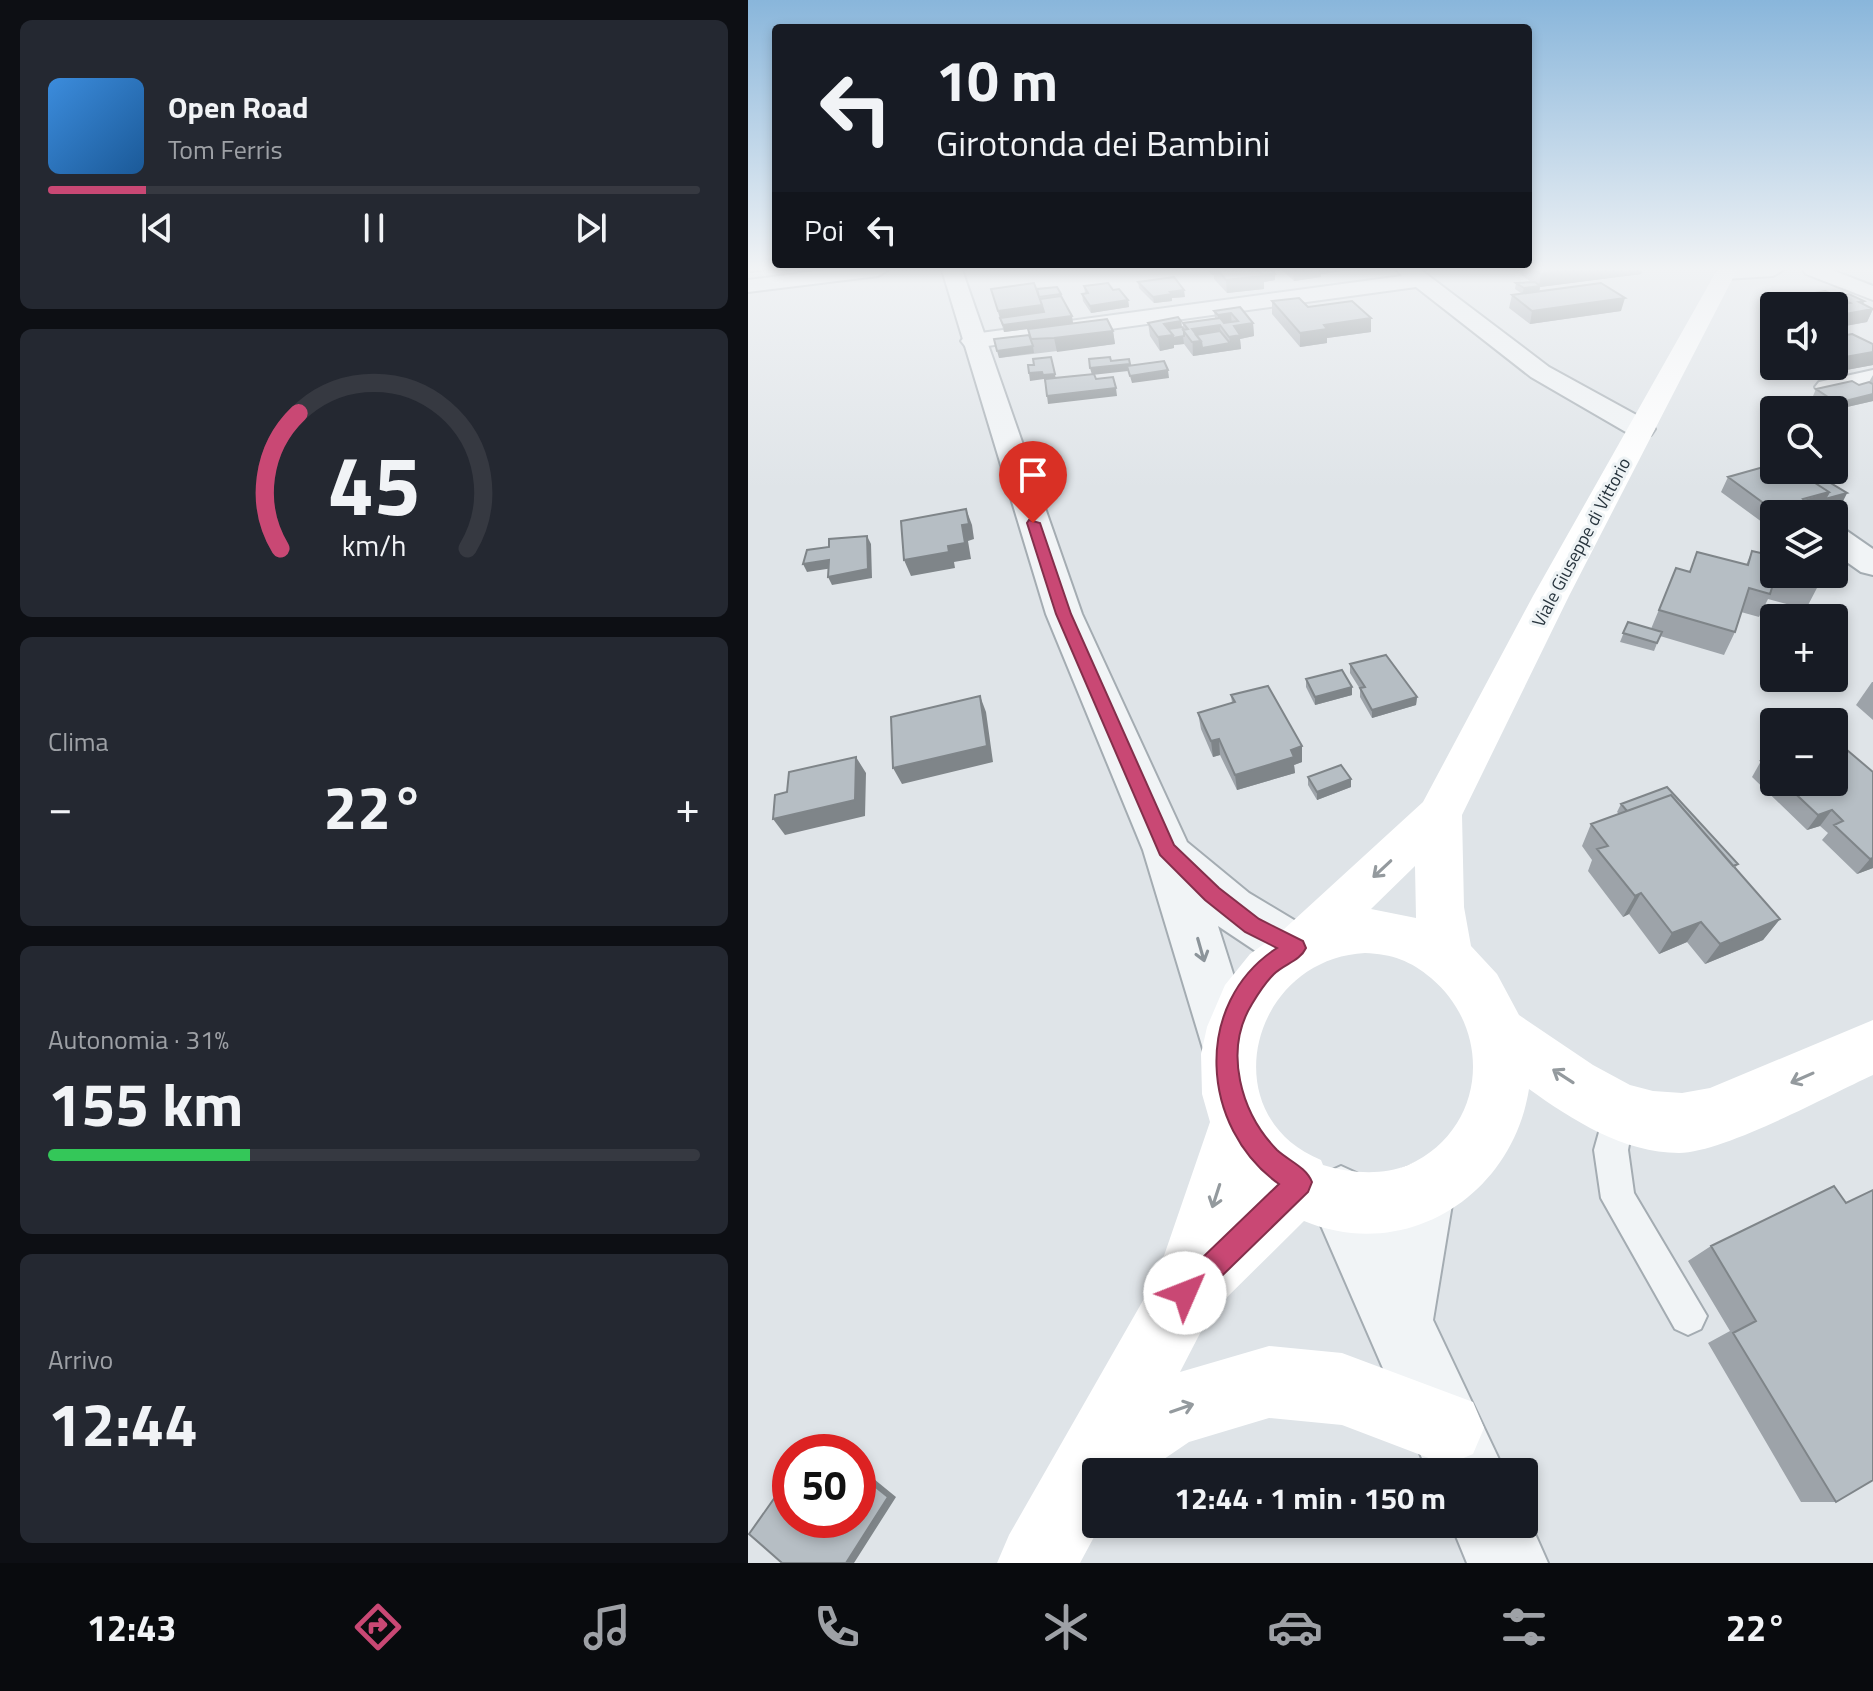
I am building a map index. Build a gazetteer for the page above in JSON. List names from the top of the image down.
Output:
{
  "streets": {
    "main road": ["Viale Giuseppe di Vittorio"]
  },
  "page": {
    "turn": ["10 m", "Girotonda dei Bambini"],
    "song": ["Open Road", "Tom Ferris"],
    "then": "Poi",
    "map_buttons": ["+", "−"],
    "tile": [
      "Clima",
      ["Autonomia · 31%", "155 km"],
      ["Arrivo", "12:44"]
    ],
    "heat": ["−", "22°", "+"],
    "limit": "50",
    "trip": "12:44 · 1 min · 150 m",
    "tabs": ["12:43", "22°"],
    "gauge": ["45", "km/h"]
  }
}
